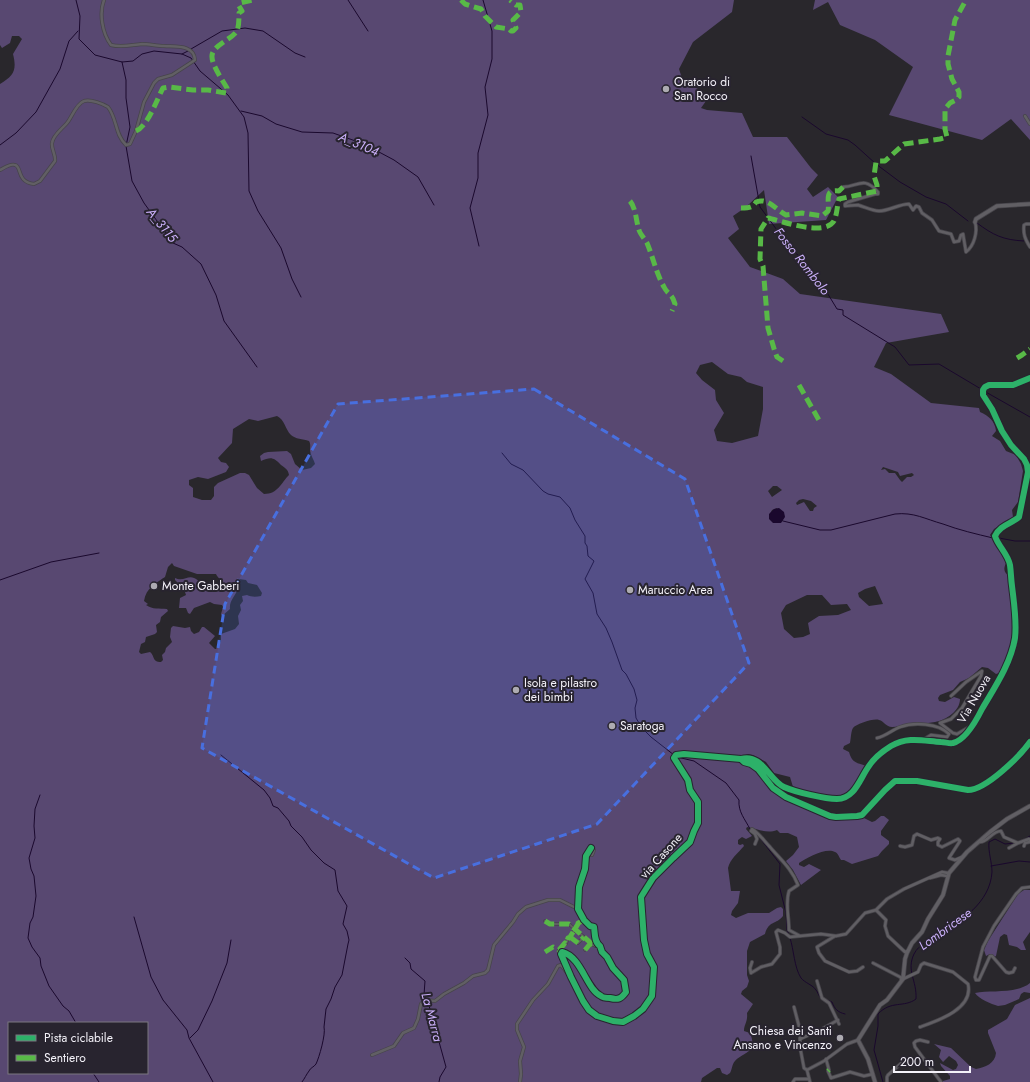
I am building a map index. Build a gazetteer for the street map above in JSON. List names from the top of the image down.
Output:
{
  "streets": {
    "street": ["Via Nuova", "via Casone"]
  },
  "crossings": [
    ["Via Nuova", "via Casone"]
  ],
  "water": [
    "A_3104",
    "A_3115",
    "Fosso Rombolo",
    "Lombricese",
    "La Marra"
  ],
  "places": [
    "Oratorio di San Rocco",
    "Monte Gabberi",
    "Maruccio Area",
    "Isola e pilastro dei bimbi",
    "Saratoga",
    "Chiesa dei Santi Ansano e Vincenzo"
  ],
  "legend": ["Pista ciclabile", "Sentiero"],
  "scale_bar": "200 m"
}
